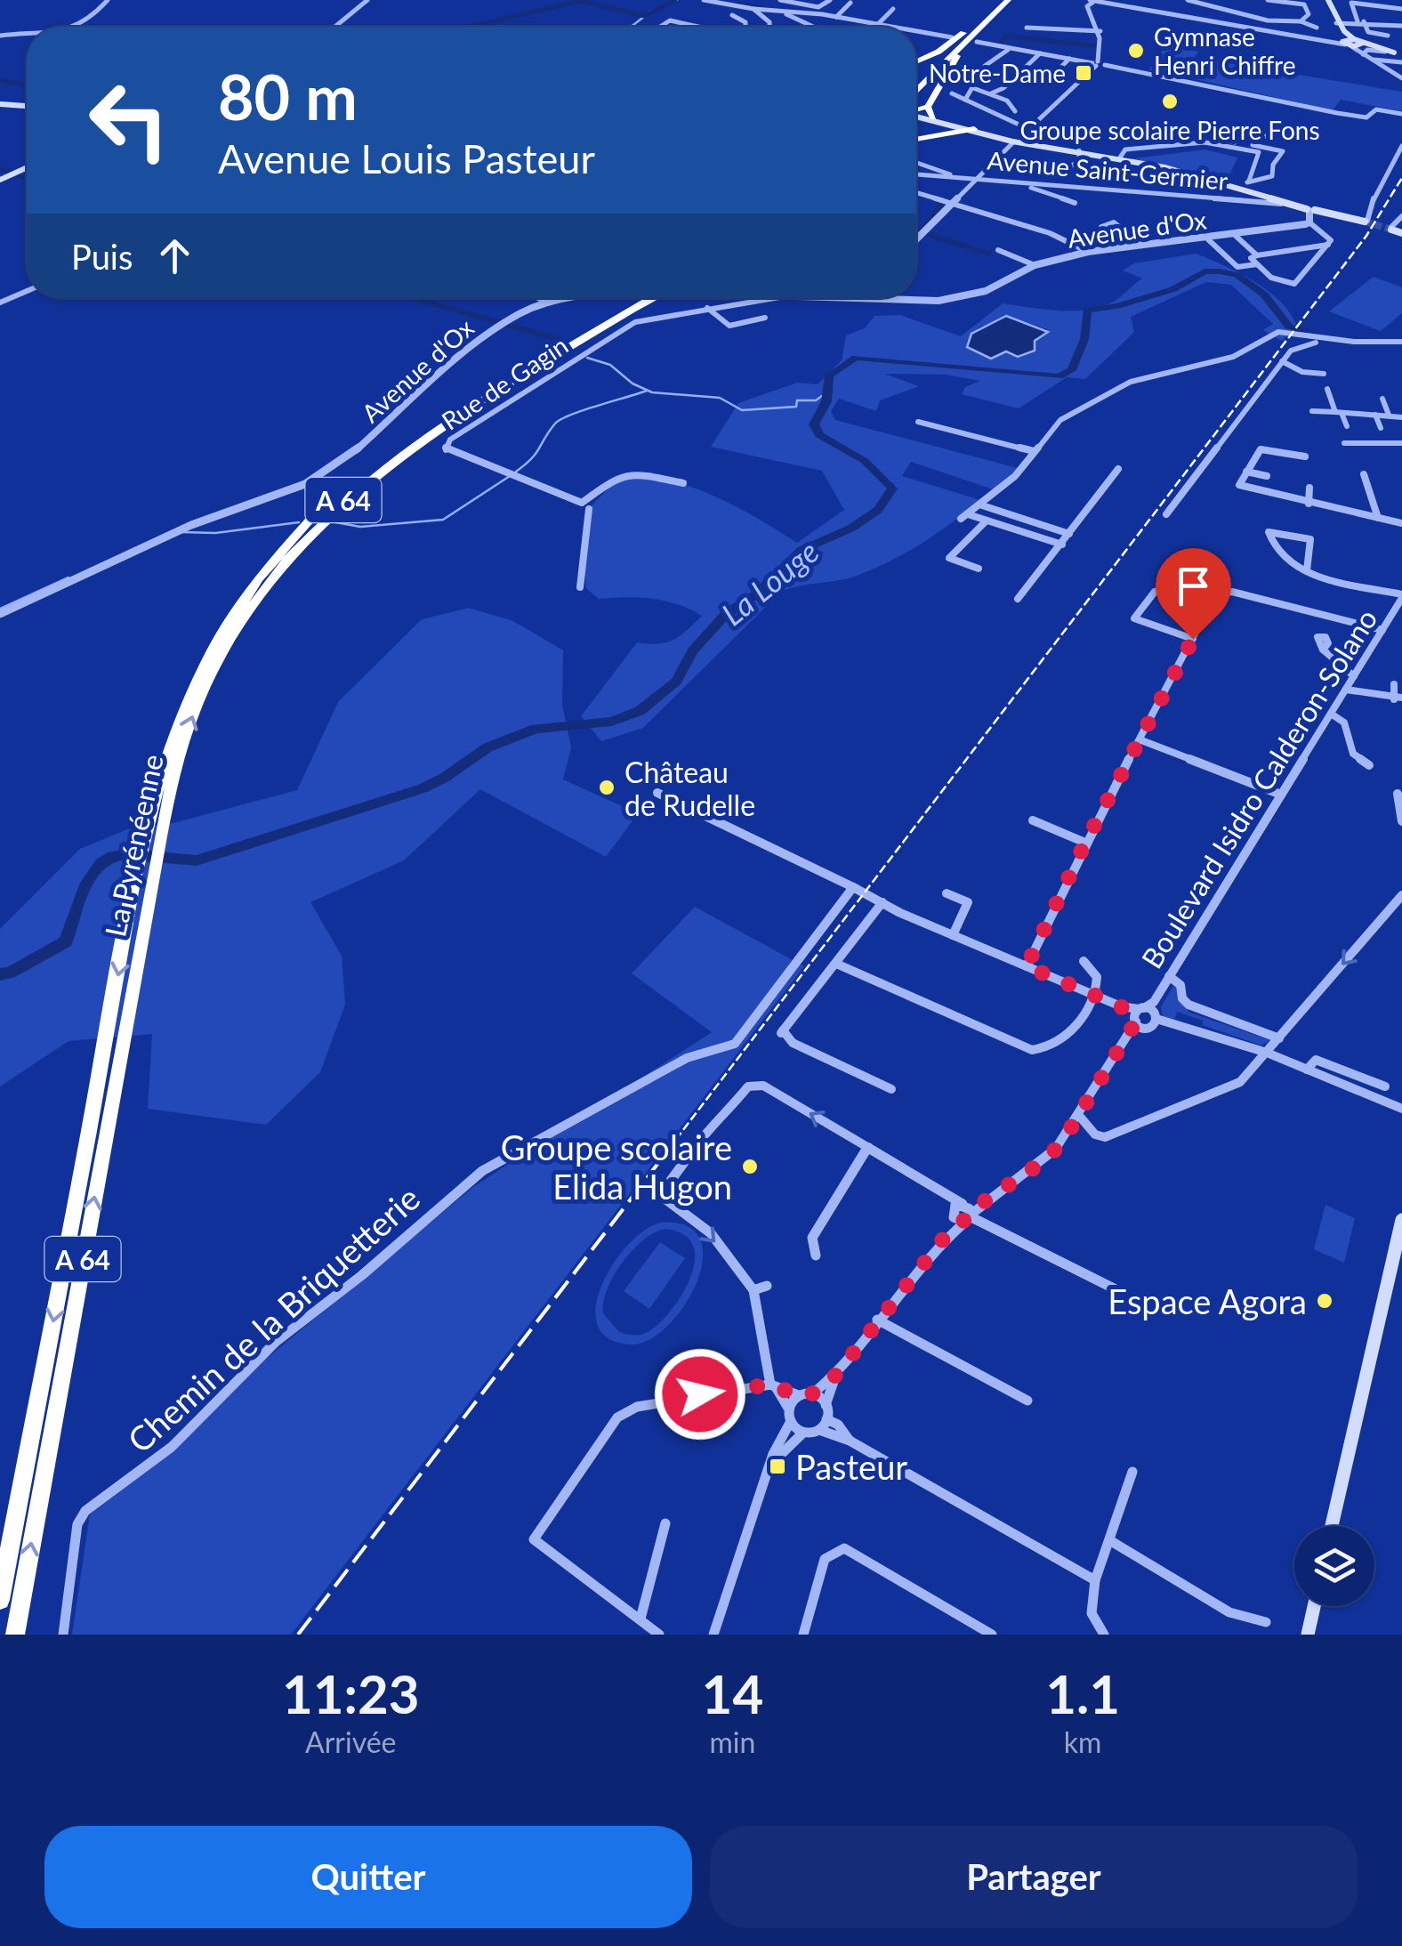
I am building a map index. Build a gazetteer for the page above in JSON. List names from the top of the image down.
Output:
{
  "streets": {
    "highway": ["A 64", "La Pyrénéenne"],
    "street": [
      "Avenue Saint-Germier",
      "Avenue d'Ox",
      "Rue de Gagin",
      "Boulevard Isidro Calderon-Solano",
      "Chemin de la Briquetterie"
    ]
  },
  "water": ["La Louge"],
  "places": {
    "other": [
      "Gymnase Henri Chiffre",
      "Groupe scolaire Pierre Fons",
      "Château de Rudelle",
      "Groupe scolaire Elida Hugon",
      "Espace Agora"
    ],
    "transit": ["Notre-Dame", "Pasteur"]
  },
  "page": {
    "turn": ["80 m", "Avenue Louis Pasteur"],
    "then": "Puis",
    "eta": [
      "11:23",
      "Arrivée",
      "14",
      "min",
      "1.1",
      "km"
    ],
    "buttons": ["Quitter", "Partager"]
  }
}
